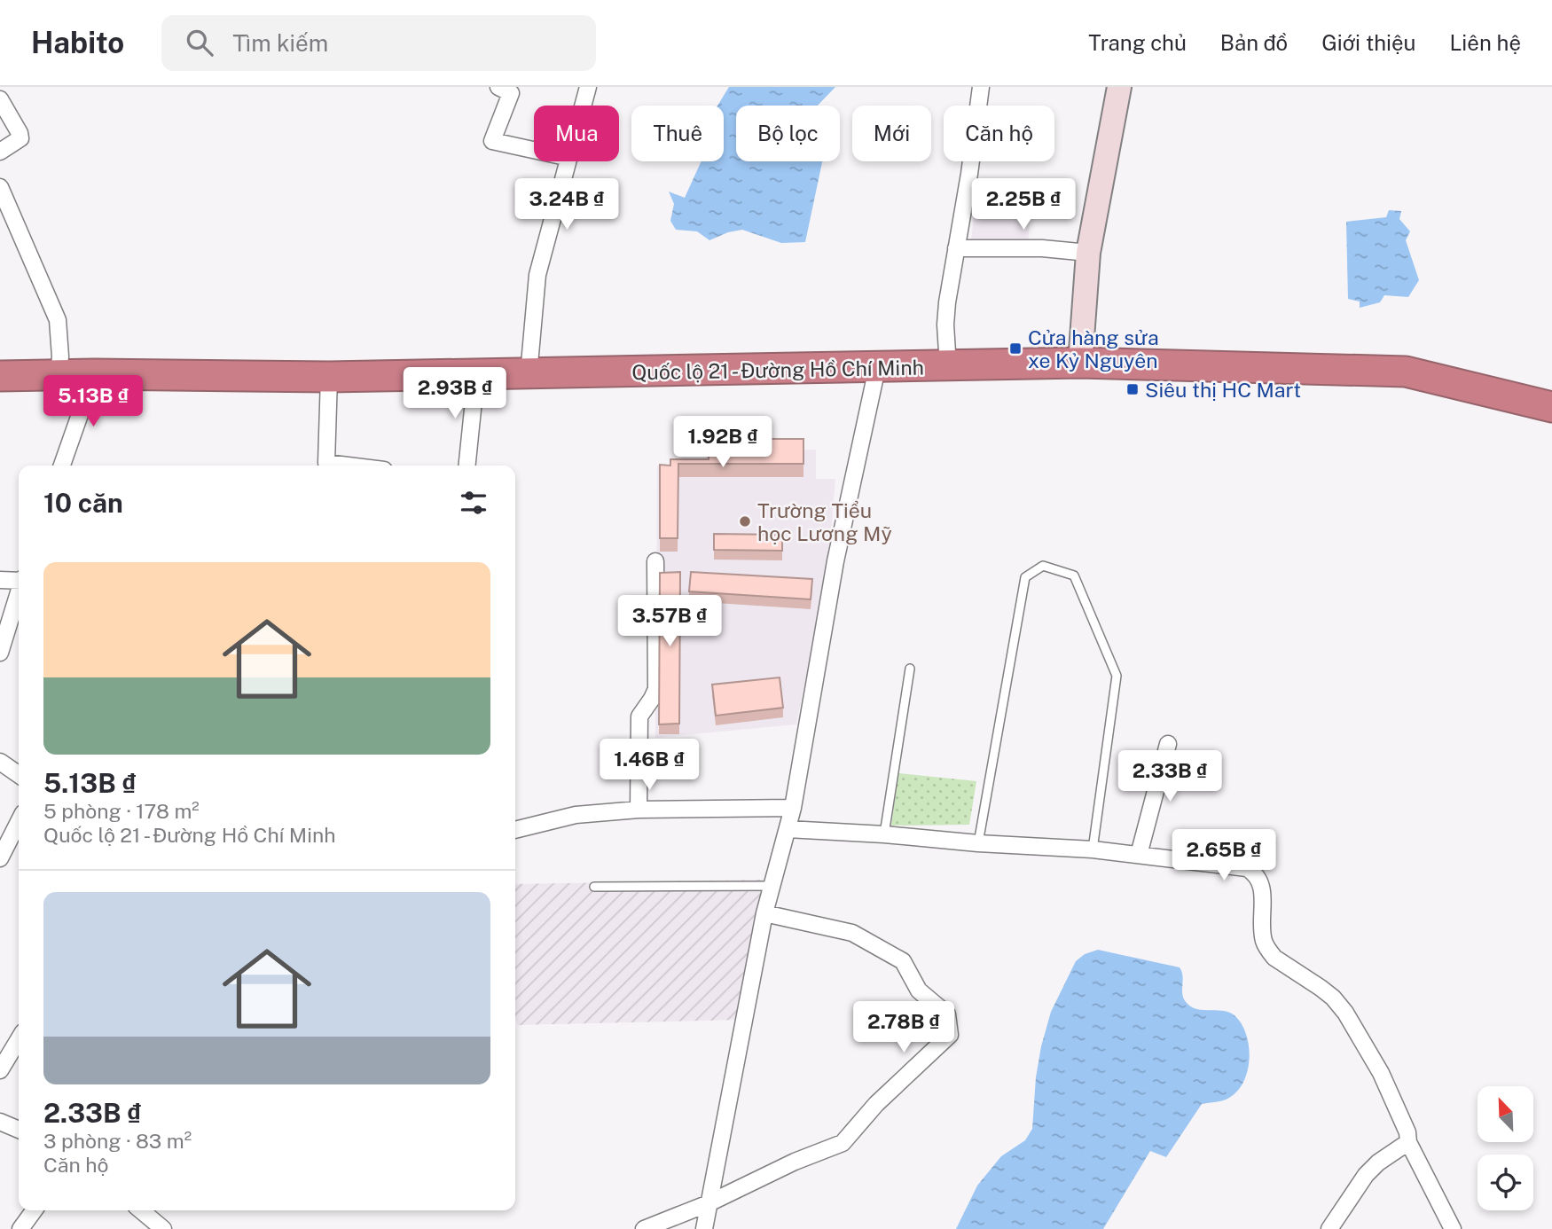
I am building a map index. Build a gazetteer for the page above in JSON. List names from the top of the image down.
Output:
{
  "streets": {
    "highway": ["Quốc lộ 21 - Đường Hồ Chí Minh"]
  },
  "places": {
    "transit": ["Cửa hàng sửa xe Kỷ Nguyên", "Siêu thị HC Mart"],
    "other": ["Trường Tiểu học Lương Mỹ"]
  },
  "north": "top left",
  "page": {
    "header": "Habito",
    "search": "Tìm kiếm",
    "nav": [
      "Trang chủ",
      "Bản đồ",
      "Giới thiệu",
      "Liên hệ"
    ],
    "chip": [
      "Mua",
      "Thuê",
      "Bộ lọc",
      "Mới",
      "Căn hộ"
    ],
    "price": [
      "3.24B ₫",
      "2.25B ₫",
      "2.93B ₫",
      "5.13B ₫",
      "1.92B ₫",
      "3.57B ₫",
      "1.46B ₫",
      "2.33B ₫",
      "2.65B ₫",
      "2.78B ₫"
    ],
    "heading": "10 căn",
    "list": [
      {
        "name": "5.13B ₫",
        "note": "5 phòng · 178 m² · Quốc lộ 21 - Đường Hồ Chí Minh"
      },
      {
        "name": "2.33B ₫",
        "note": "3 phòng · 83 m² · Căn hộ"
      }
    ]
  }
}
